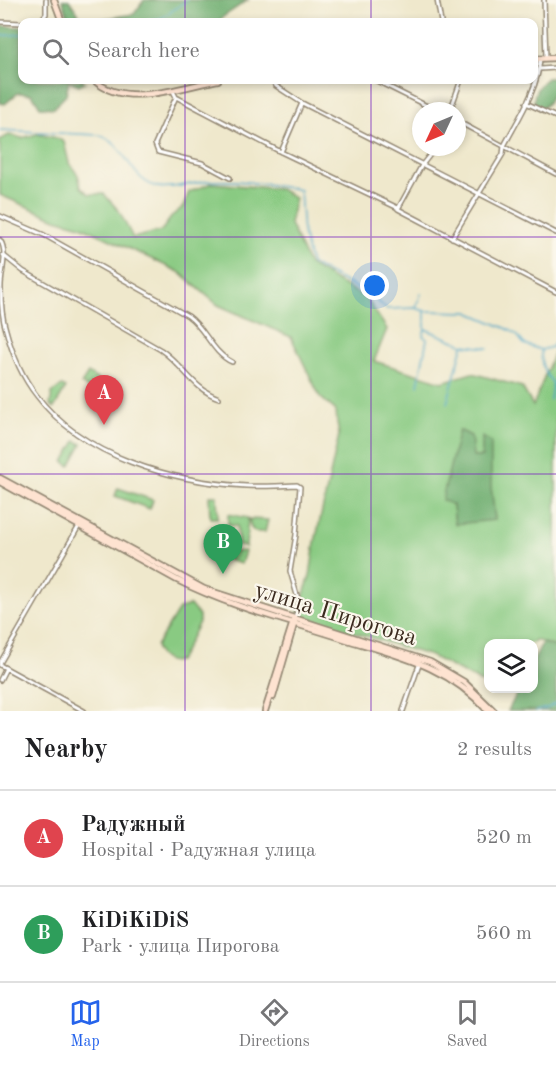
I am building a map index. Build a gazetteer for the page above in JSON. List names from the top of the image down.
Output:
{
  "streets": {
    "main road": ["улица Пирогова"]
  },
  "north": "bottom left",
  "page": {
    "search": "Search here",
    "pins": ["A", "B"],
    "heading": ["Nearby", "2 results"],
    "list": [
      {
        "mark": "A",
        "name": "Радужный",
        "note": "Hospital · Радужная улица",
        "value": "520 m"
      },
      {
        "mark": "B",
        "name": "KiDiKiDiS",
        "note": "Park · улица Пирогова",
        "value": "560 m"
      }
    ],
    "nav": ["Map", "Directions", "Saved"]
  }
}
